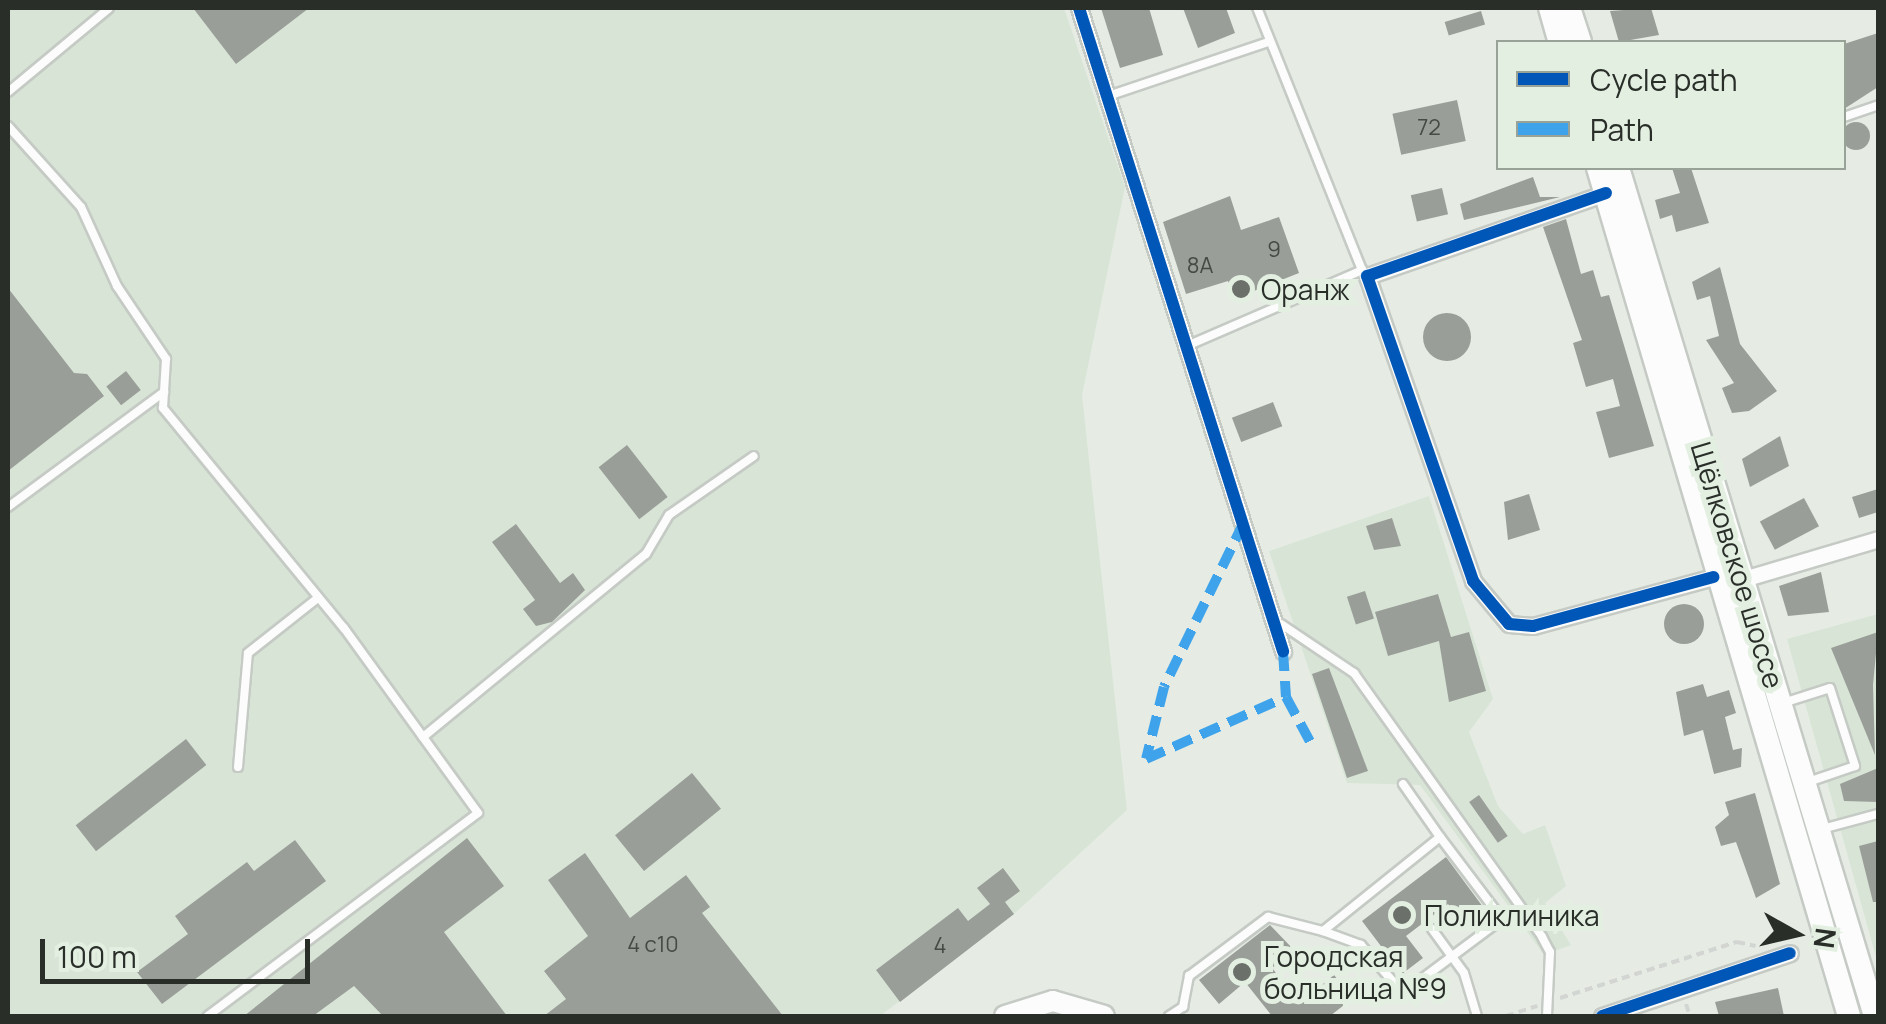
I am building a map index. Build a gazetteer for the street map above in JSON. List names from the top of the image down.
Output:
{
  "streets": {
    "main road": ["Щёлковское шоссе"]
  },
  "places": ["Оранж", "Поликлиника", "Городская больница №9"],
  "house_numbers": [
    "72",
    "9",
    "8А",
    "4 с10",
    "4"
  ],
  "legend": ["Cycle path", "Path"],
  "scale_bar": "100 m",
  "north": "right"
}
